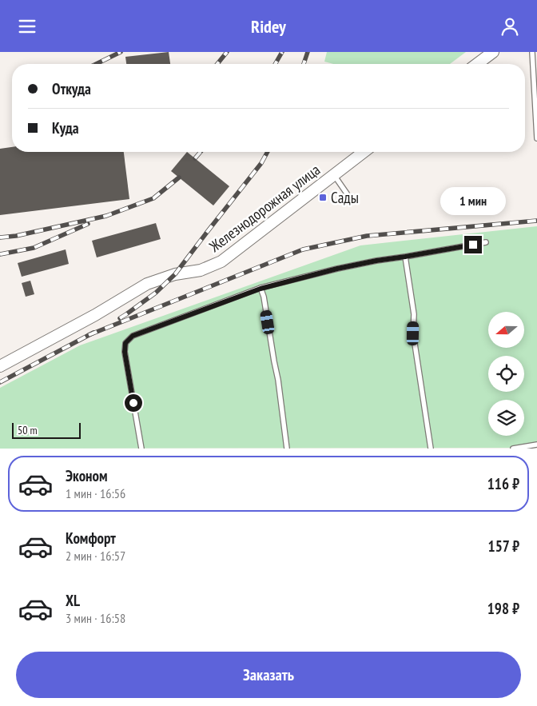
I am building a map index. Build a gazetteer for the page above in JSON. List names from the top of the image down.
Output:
{
  "streets": {
    "street": ["Железнодорожная улица"]
  },
  "places": {
    "transit": ["Сады"]
  },
  "scale_bar": "50 m",
  "north": "left",
  "page": {
    "header": "Ridey",
    "banner": ["Откуда", "Куда"],
    "bubble": "1 мин",
    "scale": "50 m",
    "list": [
      {
        "name": "Эконом",
        "note": "1 мин · 16:56",
        "value": "116 ₽"
      },
      {
        "name": "Комфорт",
        "note": "2 мин · 16:57",
        "value": "157 ₽"
      },
      {
        "name": "XL",
        "note": "3 мин · 16:58",
        "value": "198 ₽"
      }
    ],
    "buttons": "Заказать"
  }
}
